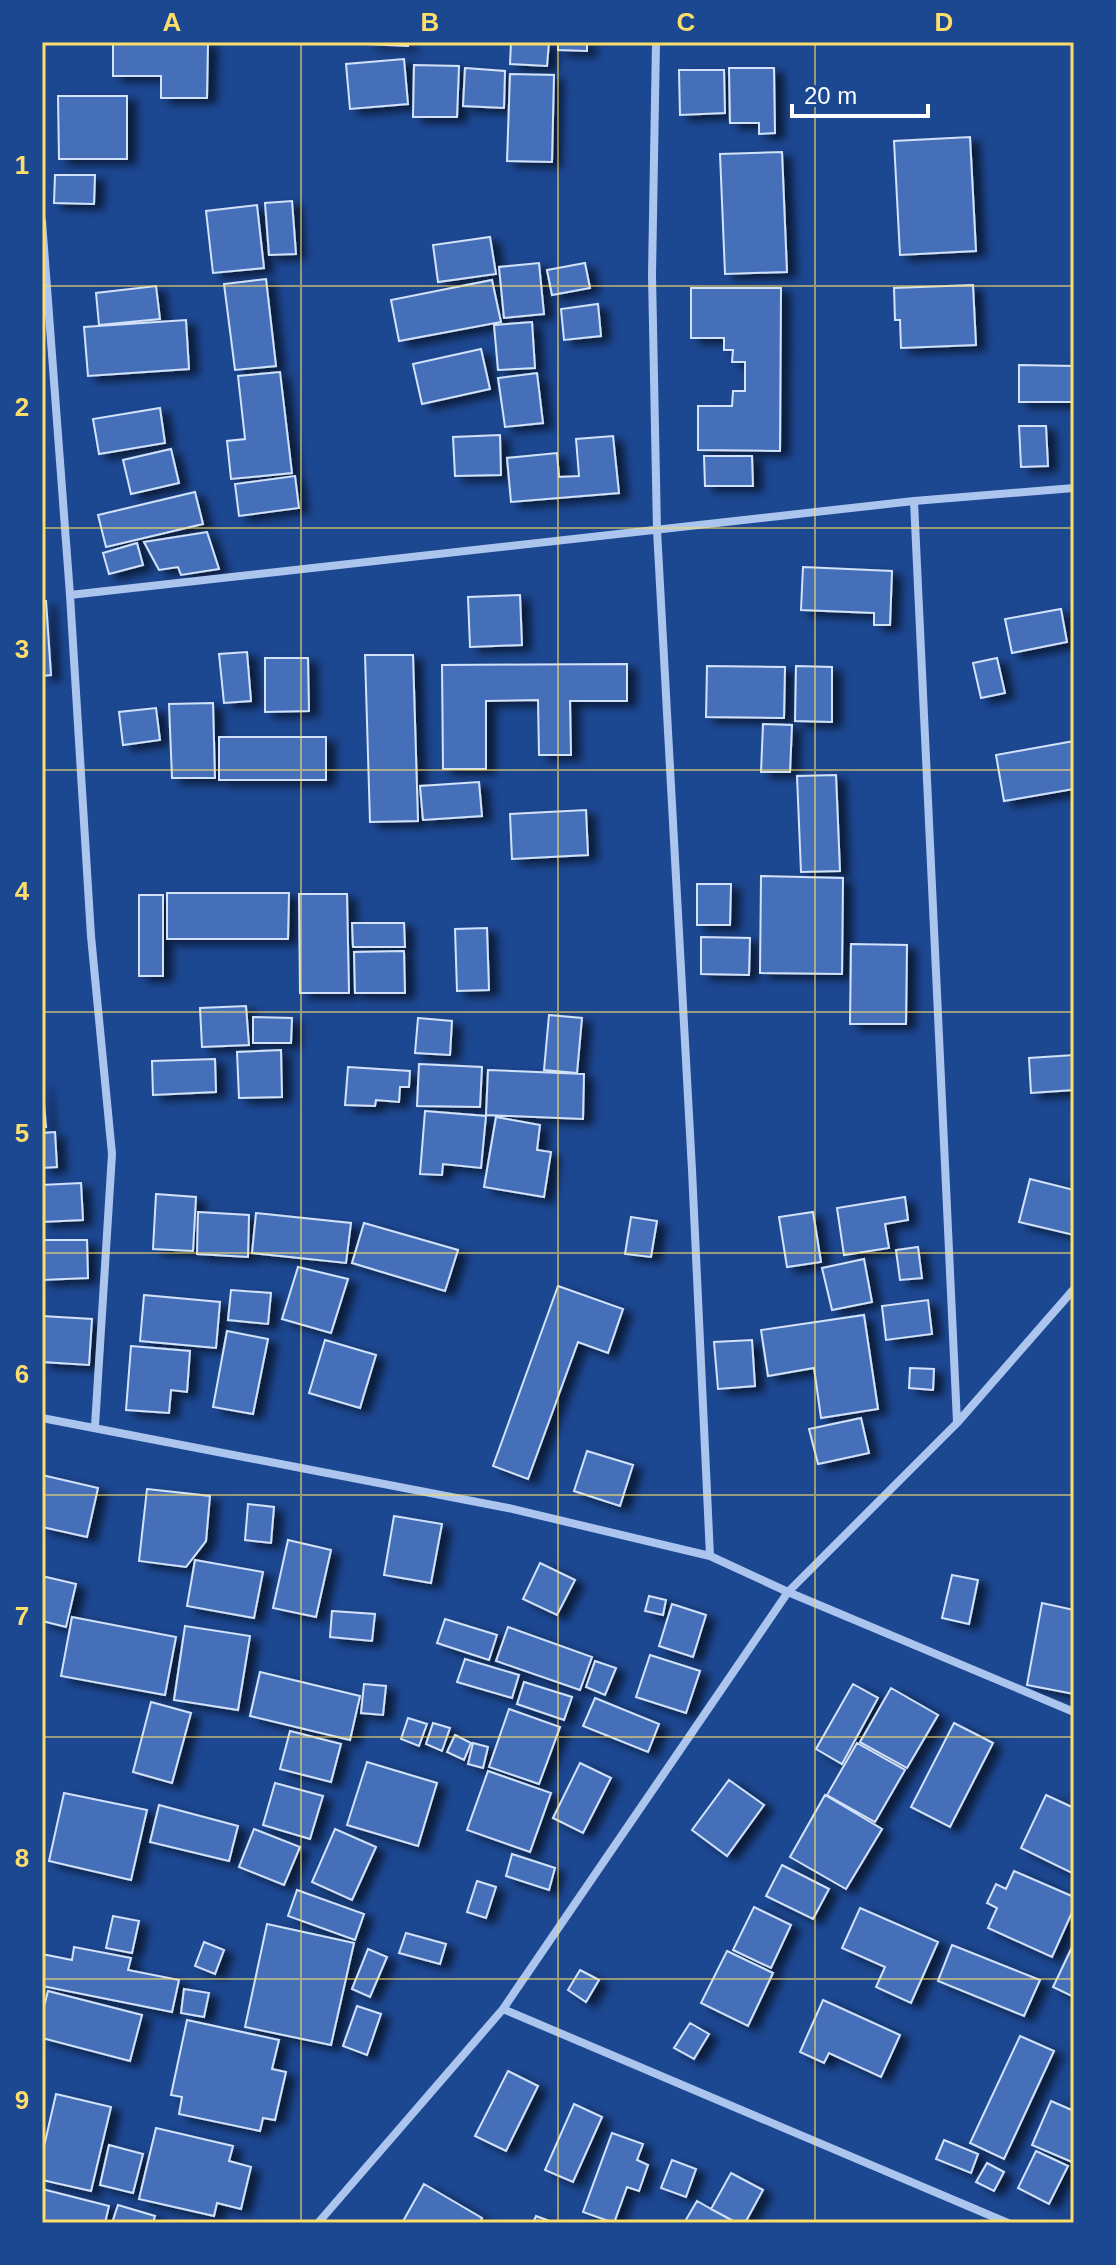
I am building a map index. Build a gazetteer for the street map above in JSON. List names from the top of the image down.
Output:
{
  "scale_bar": "20 m",
  "grid": {
    "columns": [
      "A",
      "B",
      "C",
      "D"
    ],
    "rows": [
      "1",
      "2",
      "3",
      "4",
      "5",
      "6",
      "7",
      "8",
      "9"
    ]
  }
}
